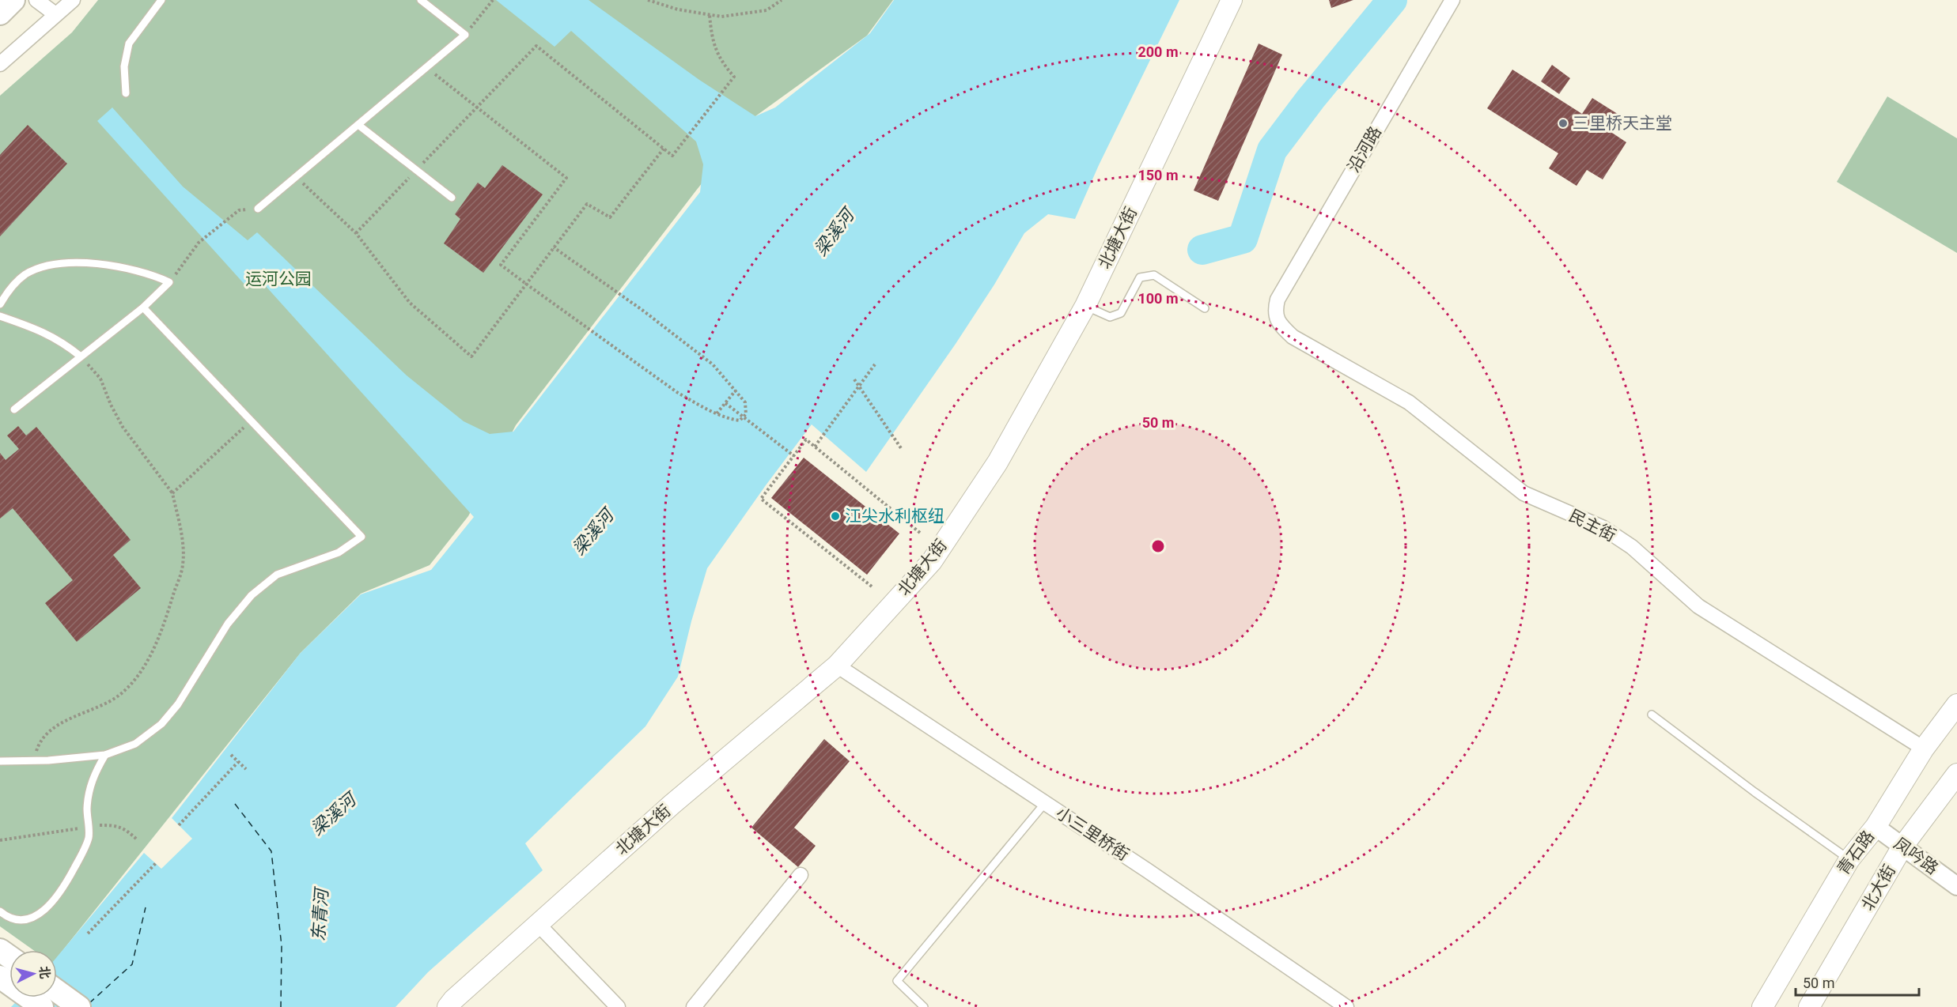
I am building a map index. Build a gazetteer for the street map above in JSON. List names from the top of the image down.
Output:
{
  "streets": {
    "main road": ["北塘大街", "青石路", "北大街"],
    "street": [
      "沿河路",
      "民主街",
      "小三里桥街",
      "凤吟路"
    ]
  },
  "crossings": [
    ["沿河路", "民主街"],
    ["北塘大街", "小三里桥街"],
    ["民主街", "青石路"],
    ["青石路", "凤吟路"],
    ["凤吟路", "北大街"]
  ],
  "water": ["梁溪河", "东青河"],
  "parks": ["运河公园"],
  "places": ["三里桥天主堂", "江尖水利枢纽"],
  "scale_bar": "50 m",
  "north": "right",
  "rings": [
    "200 m",
    "150 m",
    "100 m",
    "50 m"
  ]
}
